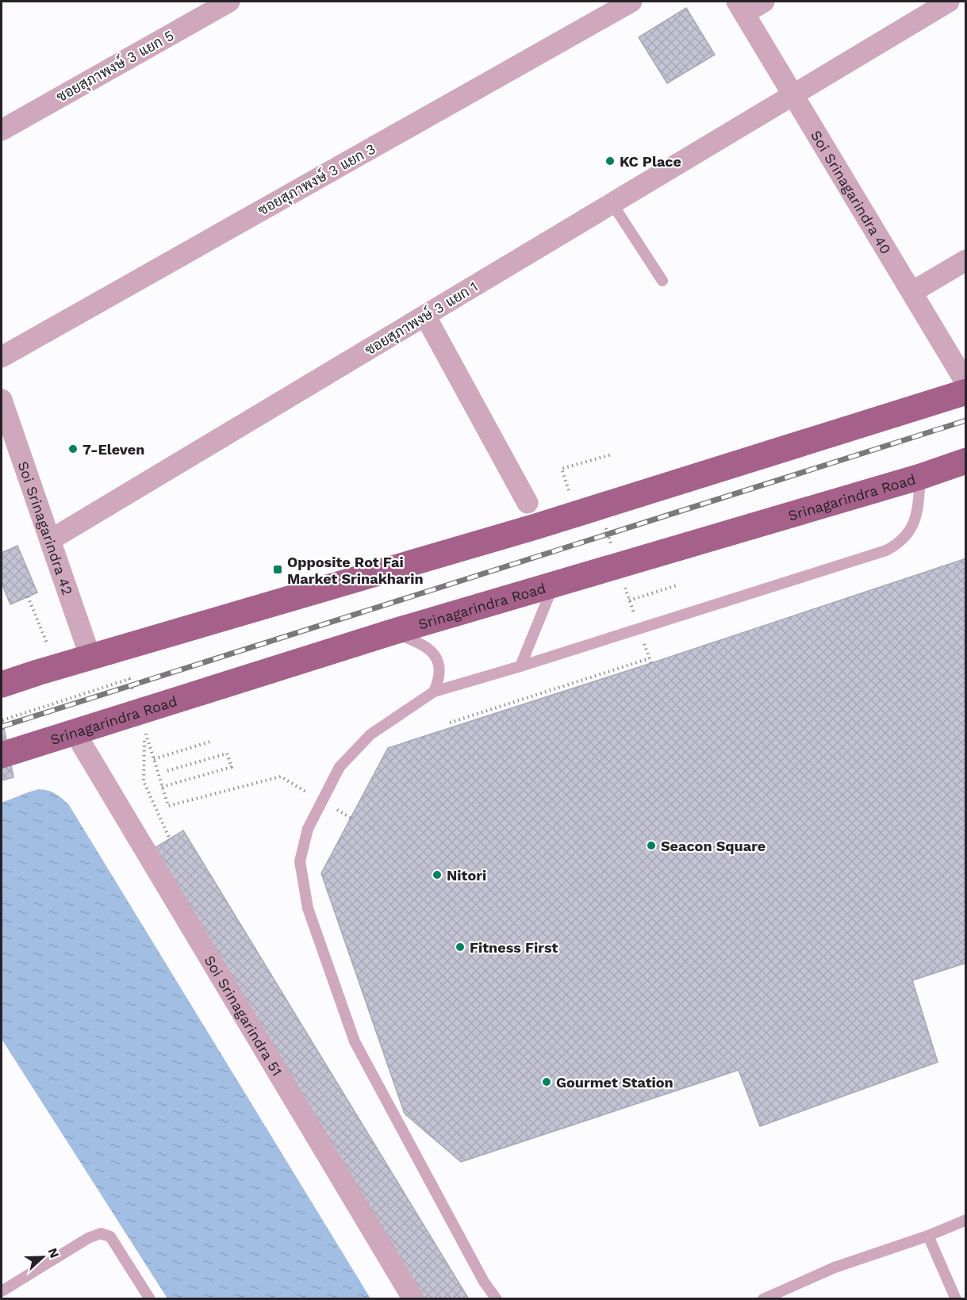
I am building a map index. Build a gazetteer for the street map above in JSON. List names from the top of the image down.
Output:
{
  "streets": {
    "main road": ["Srinagarindra Road"],
    "street": [
      "ซอยสุภาพงษ์ 3 แยก 5",
      "ซอยสุภาพงษ์ 3 แยก 3",
      "Soi Srinagarindra 40",
      "ซอยสุภาพงษ์ 3 แยก 1",
      "Soi Srinagarindra 42",
      "Soi Srinagarindra 51"
    ]
  },
  "crossings": [
    ["Soi Srinagarindra 40", "ซอยสุภาพงษ์ 3 แยก 1"],
    ["ซอยสุภาพงษ์ 3 แยก 1", "Soi Srinagarindra 42"],
    ["Srinagarindra Road", "Soi Srinagarindra 51"]
  ],
  "places": {
    "other": [
      "KC Place",
      "7-Eleven",
      "Seacon Square",
      "Nitori",
      "Fitness First",
      "Gourmet Station"
    ],
    "transit": ["Opposite Rot Fai Market Srinakharin"]
  },
  "north": "right"
}
